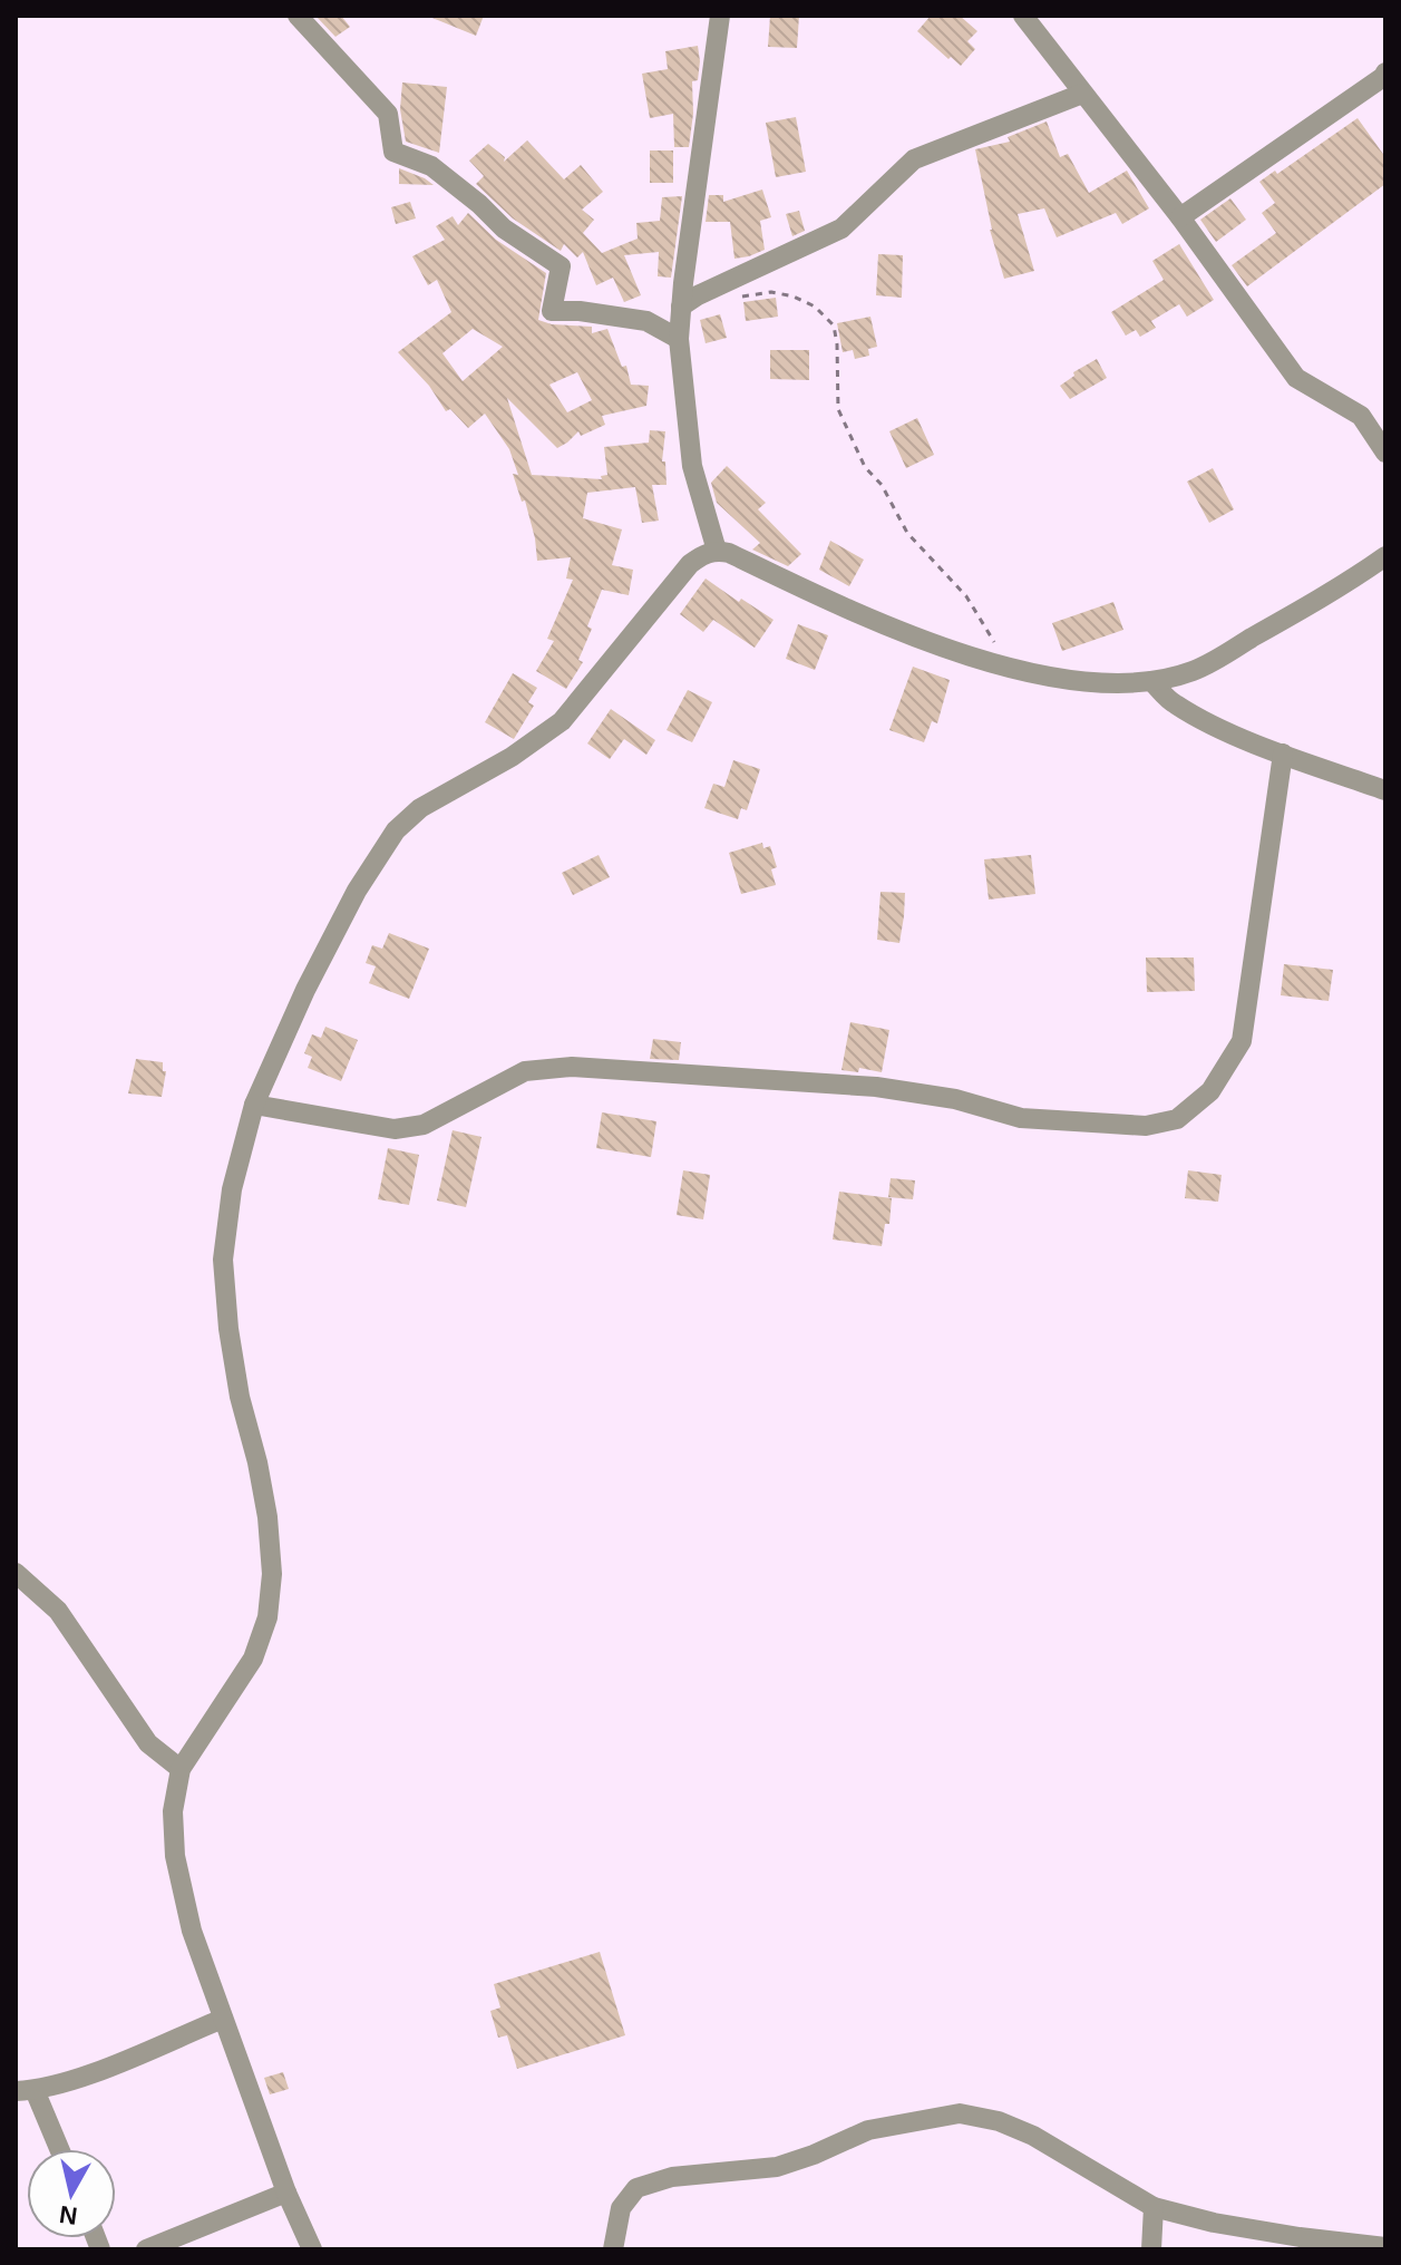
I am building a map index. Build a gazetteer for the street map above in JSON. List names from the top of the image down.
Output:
{
  "north": "bottom"
}
